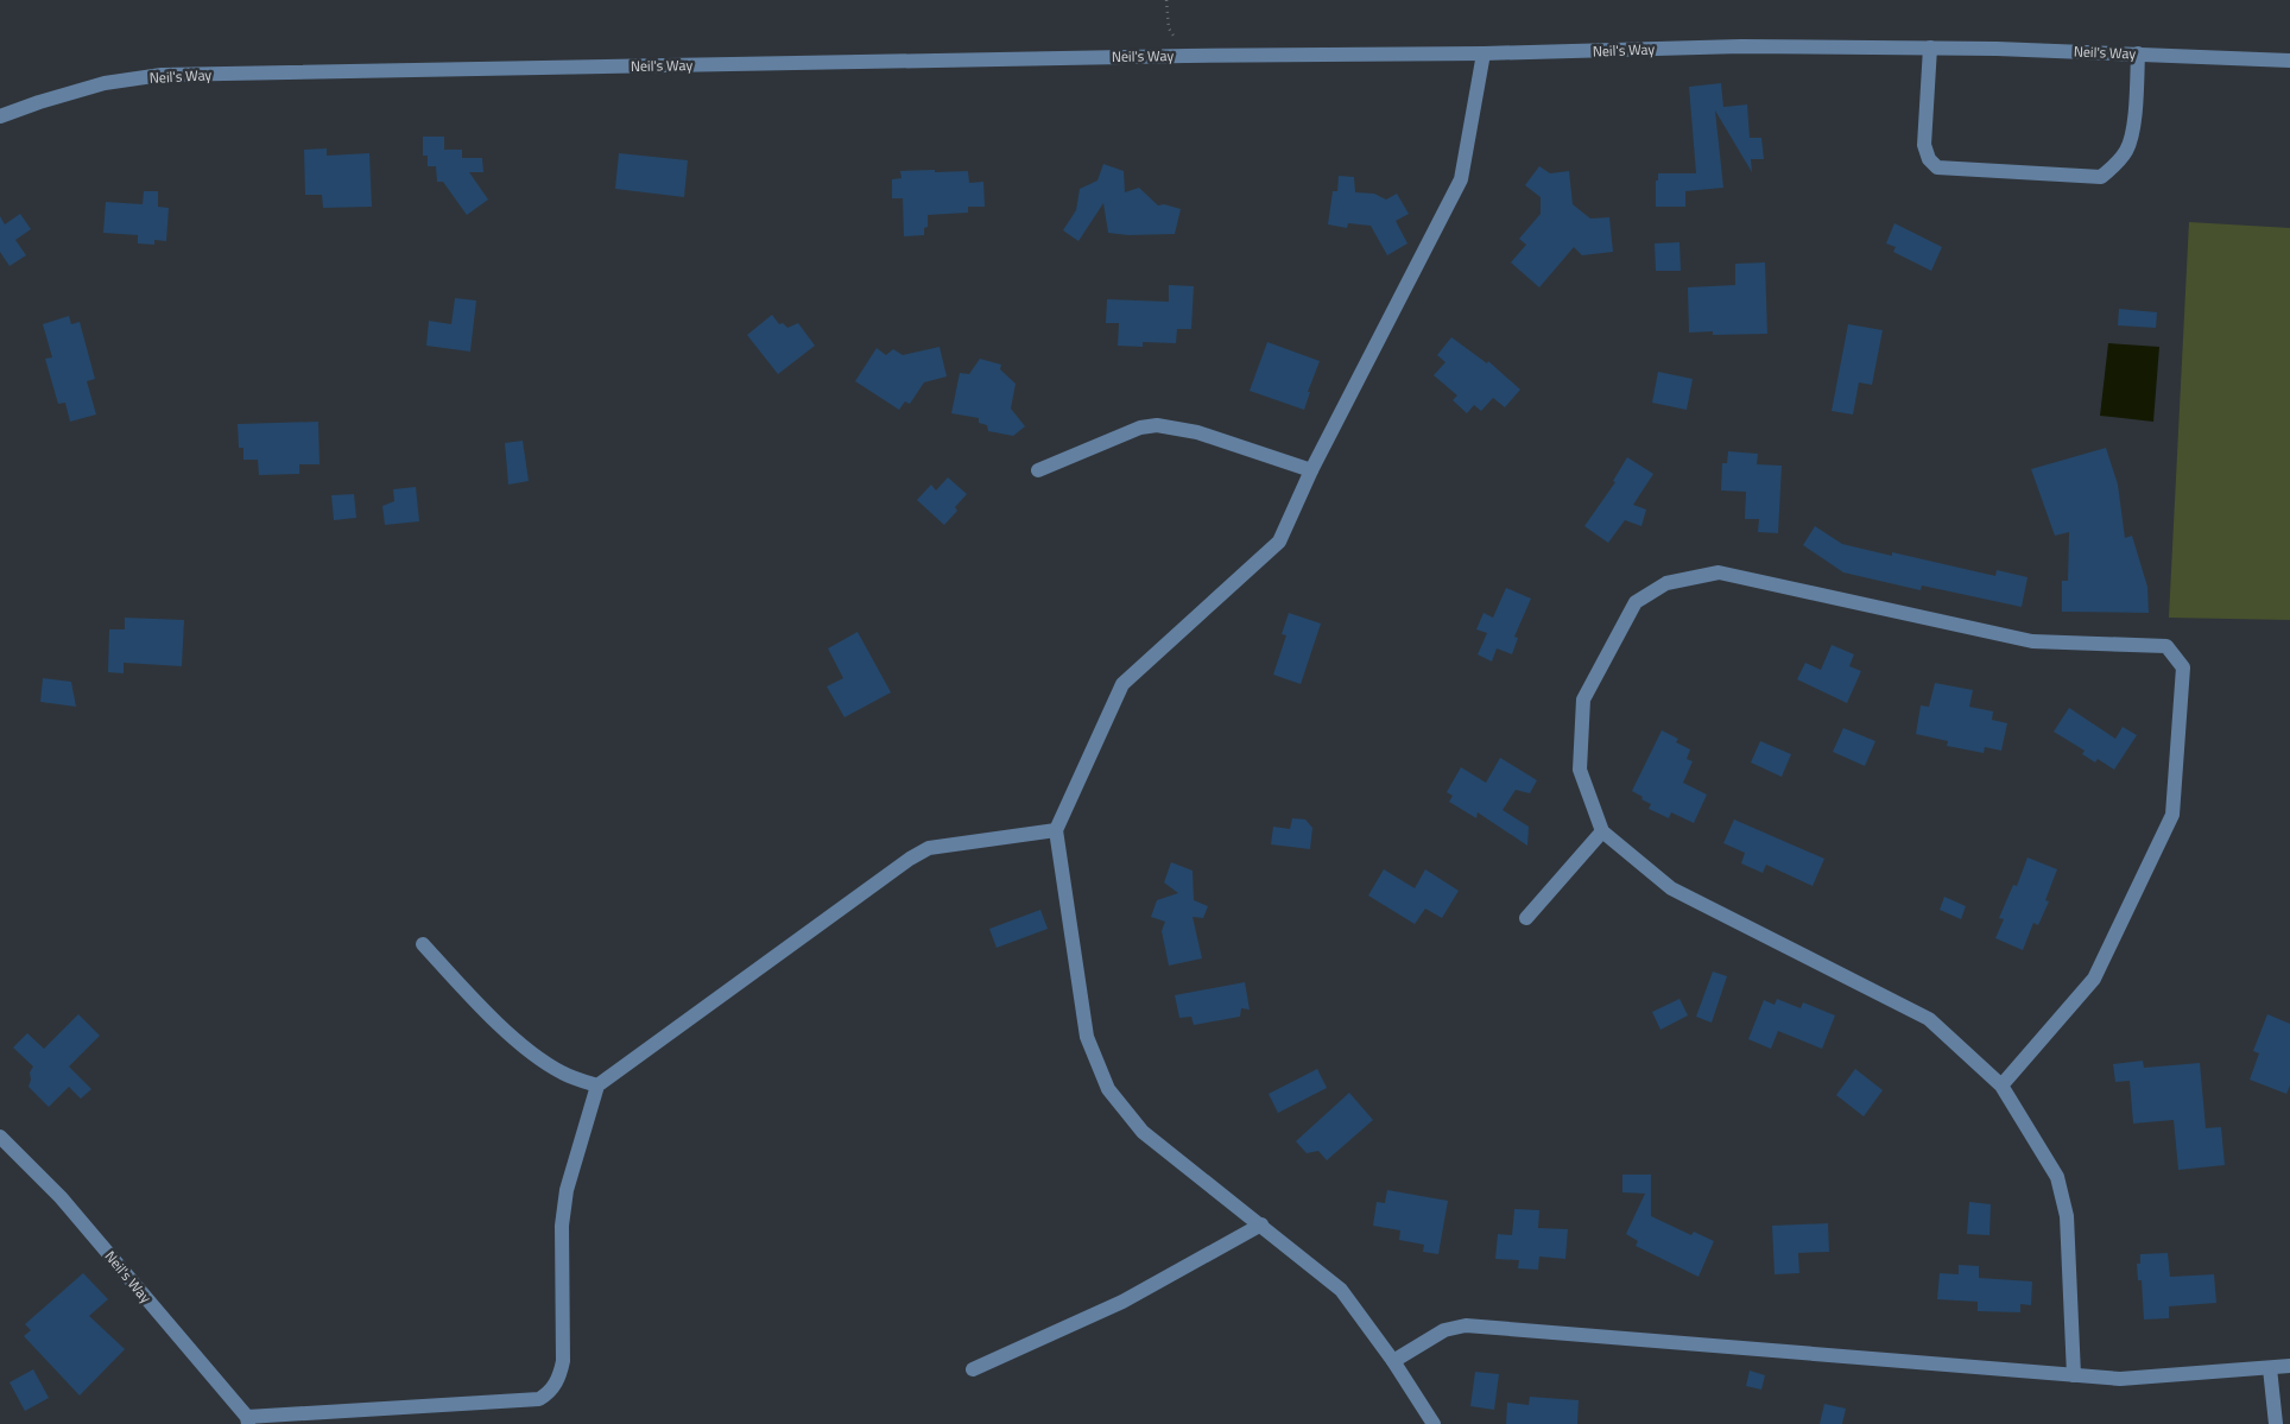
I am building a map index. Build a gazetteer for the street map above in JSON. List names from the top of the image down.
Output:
{
  "streets": {
    "street": ["Neil's Way"]
  }
}
